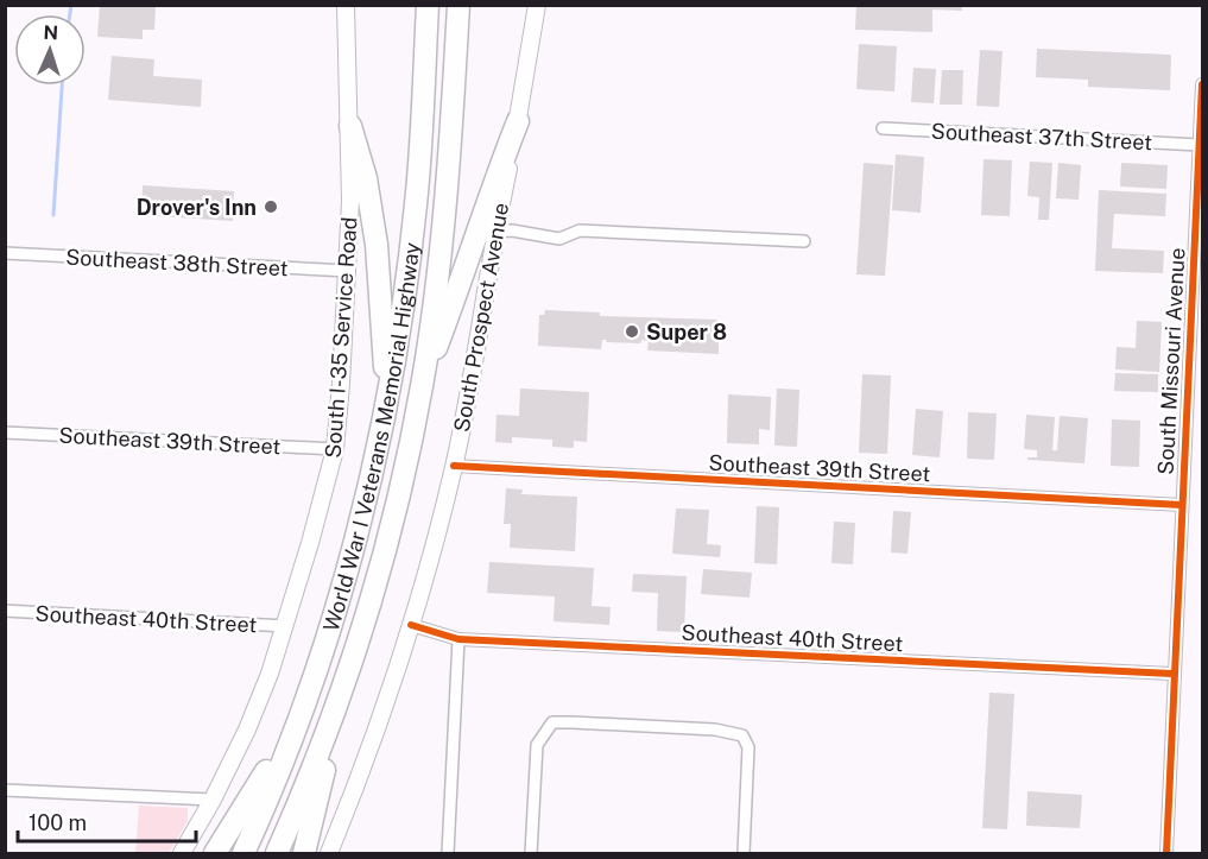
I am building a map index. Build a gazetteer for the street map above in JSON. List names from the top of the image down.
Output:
{
  "streets": {
    "highway": ["World War I Veterans Memorial Highway"],
    "main road": ["South Prospect Avenue", "South I-35 Service Road"],
    "street": [
      "Southeast 37th Street",
      "Southeast 38th Street",
      "South Missouri Avenue",
      "Southeast 39th Street",
      "Southeast 40th Street"
    ]
  },
  "crossings": [
    ["Southeast 37th Street", "South Missouri Avenue"],
    ["Southeast 38th Street", "South I-35 Service Road"],
    ["South Prospect Avenue", "Southeast 39th Street"],
    ["South Prospect Avenue", "Southeast 40th Street"],
    ["South I-35 Service Road", "Southeast 39th Street"],
    ["South I-35 Service Road", "Southeast 40th Street"],
    ["South Missouri Avenue", "Southeast 39th Street"],
    ["South Missouri Avenue", "Southeast 40th Street"]
  ],
  "places": ["Drover's Inn", "Super 8"],
  "scale_bar": "100 m",
  "north": "top"
}
